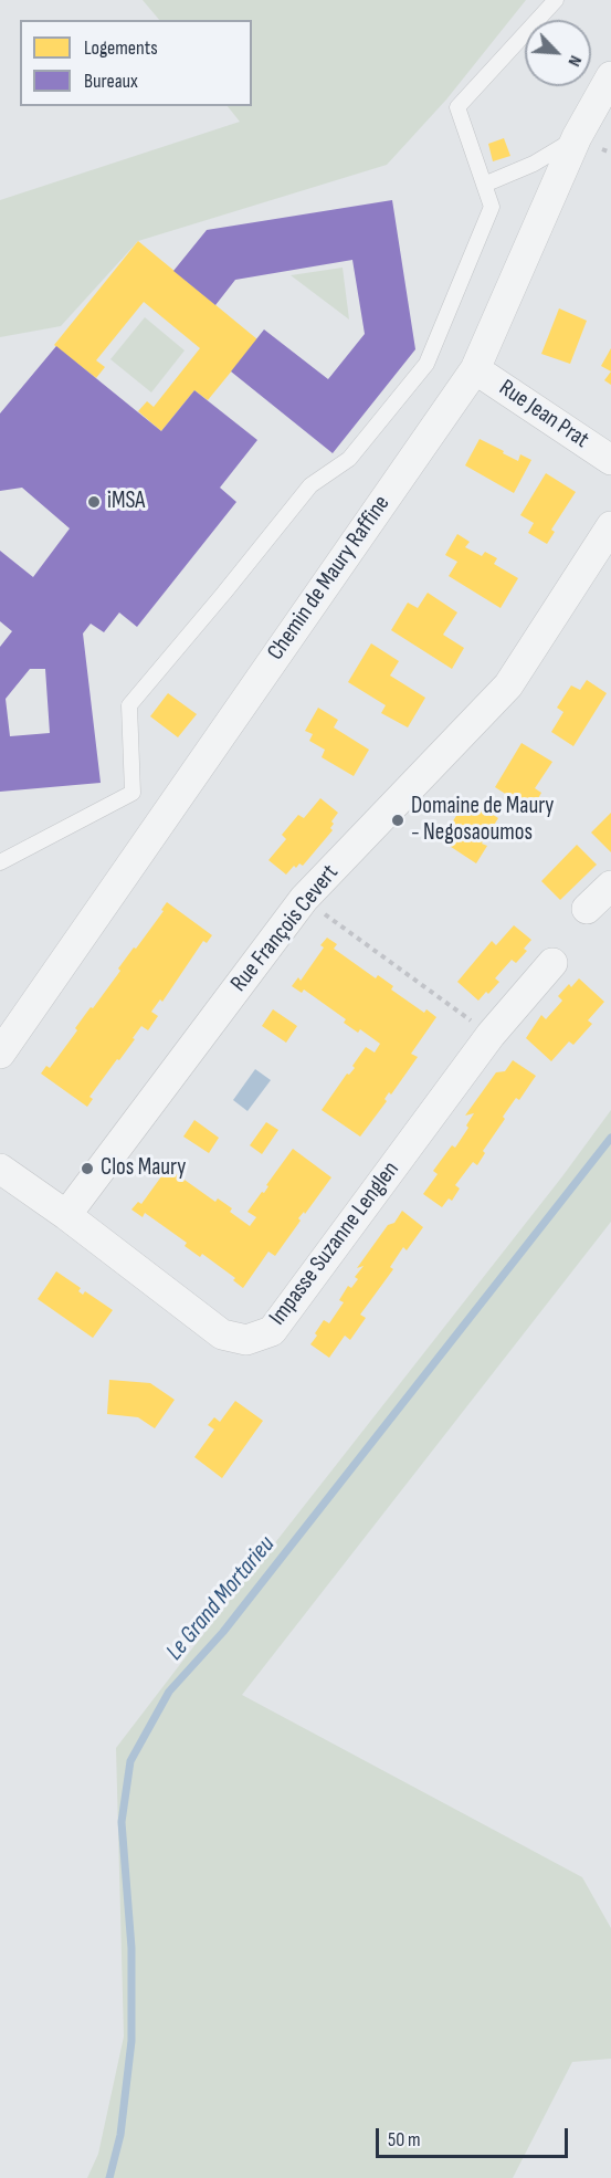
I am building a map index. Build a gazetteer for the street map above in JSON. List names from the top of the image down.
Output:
{
  "streets": {
    "street": [
      "Rue Jean Prat",
      "Chemin de Maury Raffine",
      "Rue François Cevert",
      "Impasse Suzanne Lenglen"
    ]
  },
  "crossings": [
    ["Rue Jean Prat", "Chemin de Maury Raffine"],
    ["Rue François Cevert", "Impasse Suzanne Lenglen"]
  ],
  "water": ["Le Grand Mortarieu"],
  "places": ["iMSA", "Domaine de Maury - Negosaoumos", "Clos Maury"],
  "legend": ["Logements", "Bureaux"],
  "scale_bar": "50 m",
  "north": "bottom right"
}
